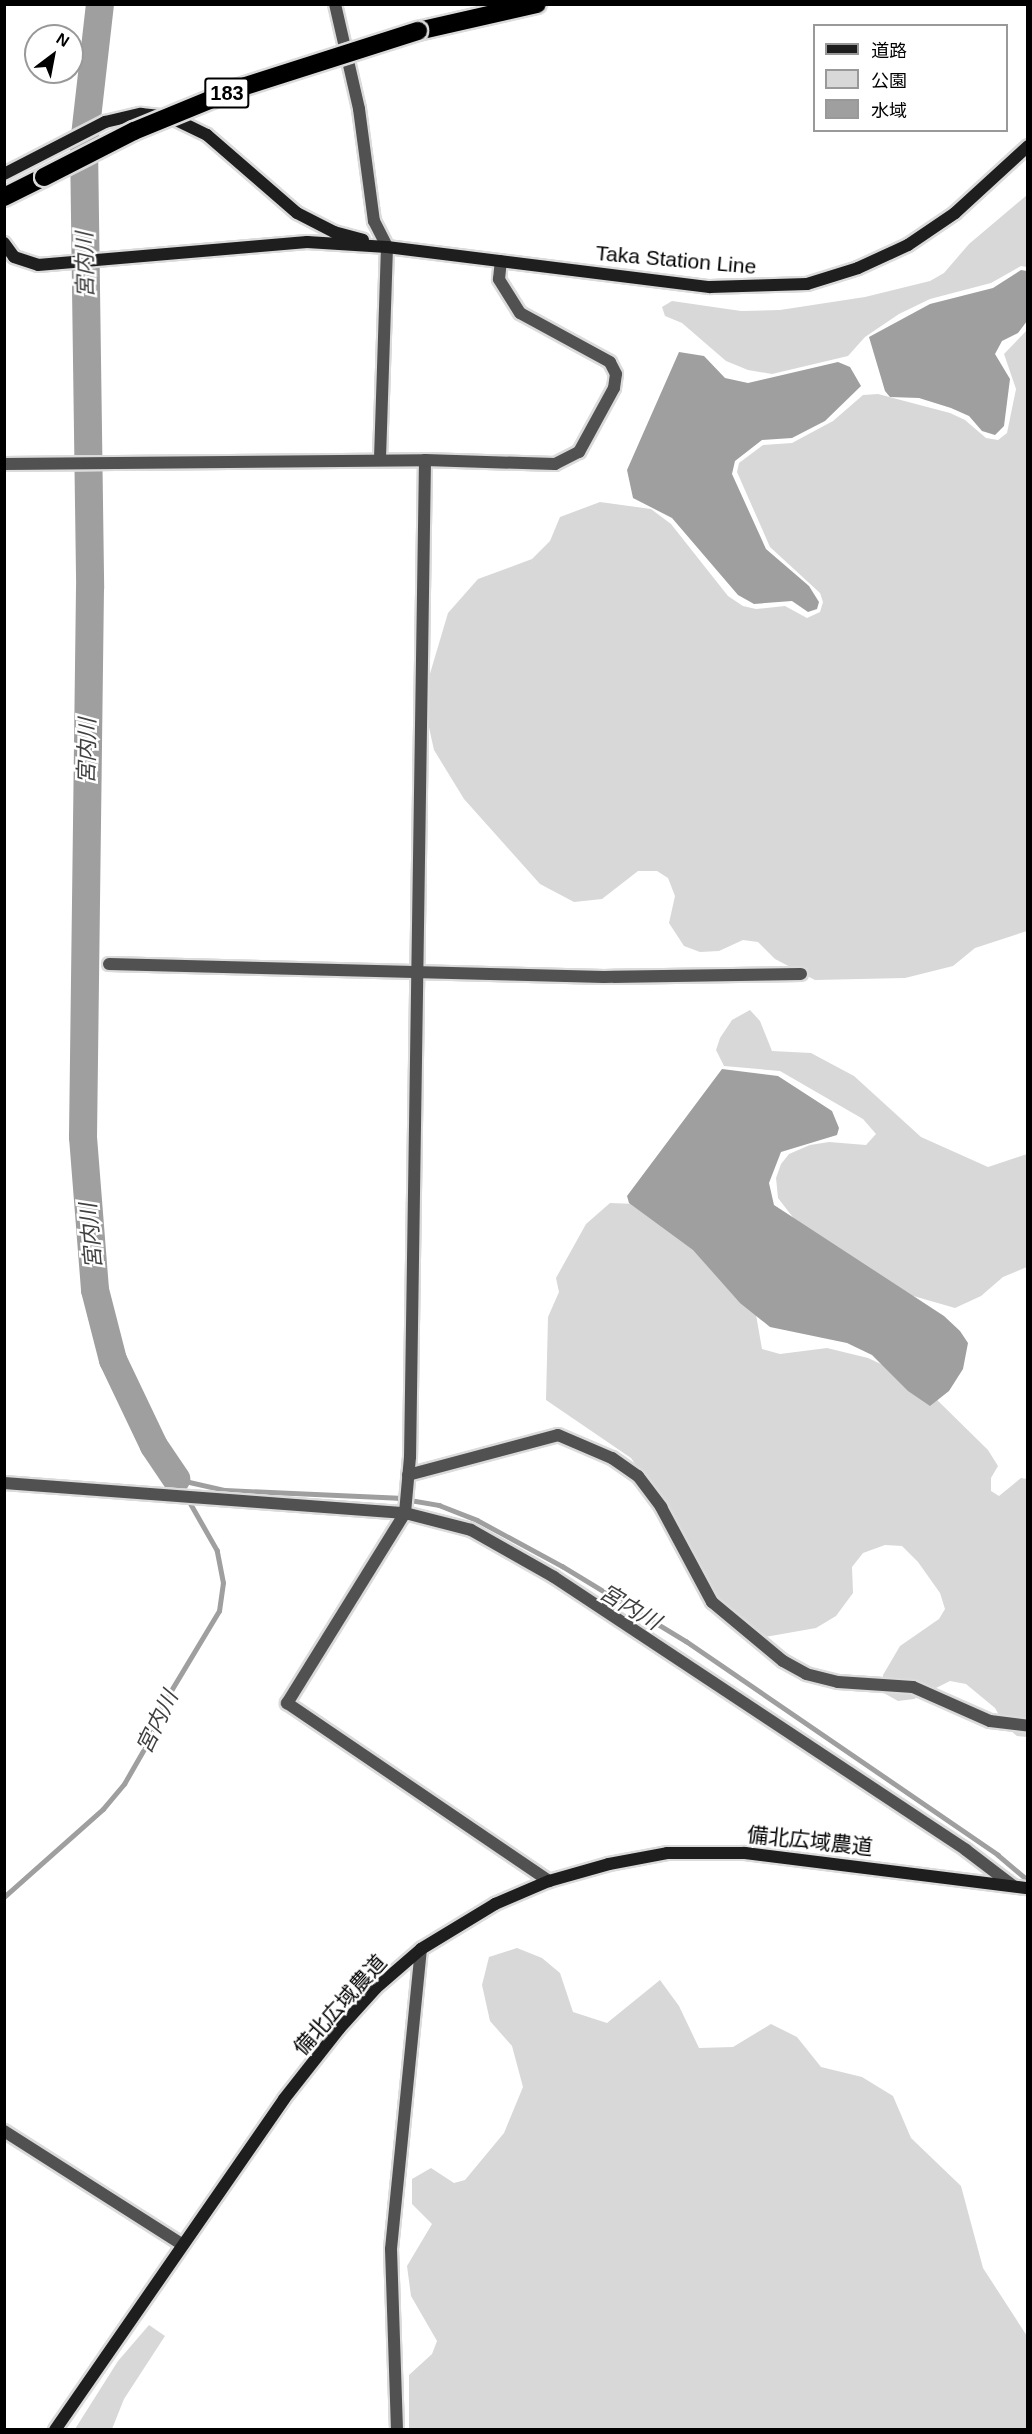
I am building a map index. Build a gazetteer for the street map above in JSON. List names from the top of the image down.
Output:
{
  "streets": {
    "highway": ["183"],
    "main road": ["Taka Station Line", "備北広域農道"]
  },
  "water": ["宮内川"],
  "legend": ["道路", "公園", "水域"],
  "north": "top right"
}
